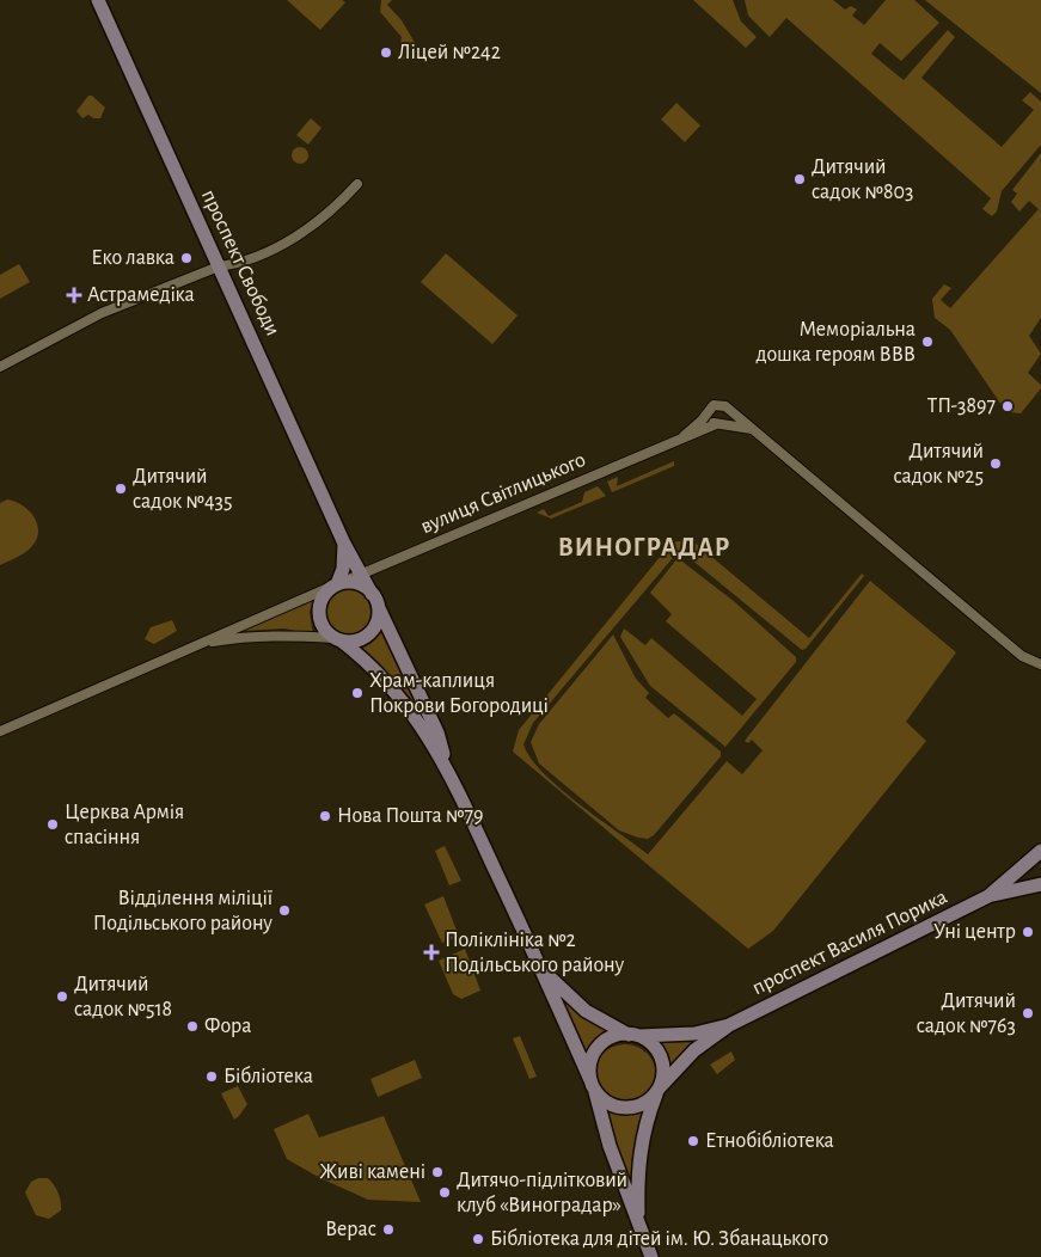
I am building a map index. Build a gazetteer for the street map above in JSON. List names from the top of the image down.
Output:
{
  "streets": {
    "street": ["проспект Свободи", "вулиця Світлицького", "проспект Василя Порика"]
  },
  "crossings": [
    ["проспект Свободи", "вулиця Світлицького"],
    ["проспект Свободи", "проспект Василя Порика"]
  ],
  "districts": ["ВИНОГРАДАР"],
  "places": {
    "other": [
      "Ліцей №242",
      "Дитячий садок №803",
      "Еко лавка",
      "Меморіальна дошка героям ВВВ",
      "ТП-3897",
      "Дитячий садок №25",
      "Дитячий садок №435",
      "Храм-каплиця Покрови Богородиці",
      "Нова Пошта №79",
      "Церква Армія спасіння",
      "Відділення міліції Подільського району",
      "Уні центр",
      "Дитячий садок №518",
      "Дитячий садок №763",
      "Фора",
      "Бібліотека",
      "Етнобібліотека",
      "Живі камені",
      "Дитячо-підлітковий клуб «Виноградар»",
      "Верас",
      "Бібліотека для дітей ім. Ю. Збанацького"
    ],
    "health": ["Астрамедіка", "Поліклініка №2 Подільського району"]
  }
}
